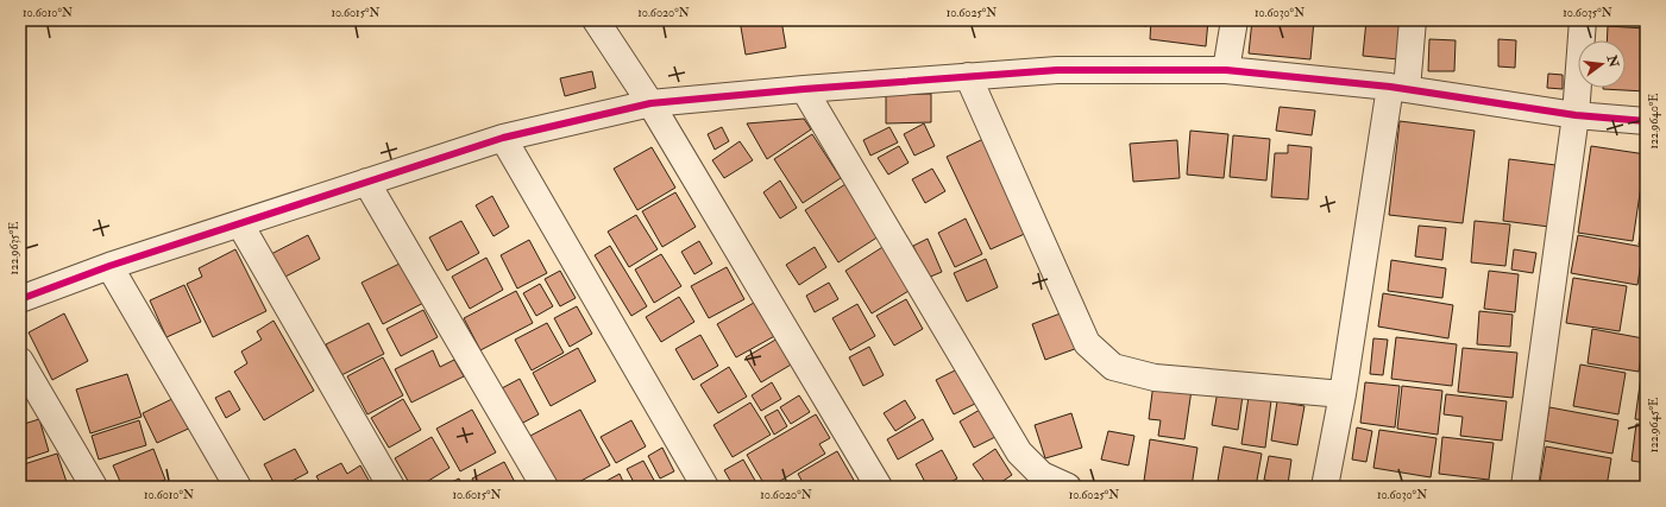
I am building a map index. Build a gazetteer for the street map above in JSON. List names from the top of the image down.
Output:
{
  "north": "right",
  "coordinates": [
    "10.6010°N",
    "10.6015°N",
    "10.6020°N",
    "10.6025°N",
    "10.6030°N",
    "10.6035°N",
    "122.9640°E",
    "122.9635°E",
    "122.9645°E"
  ]
}
